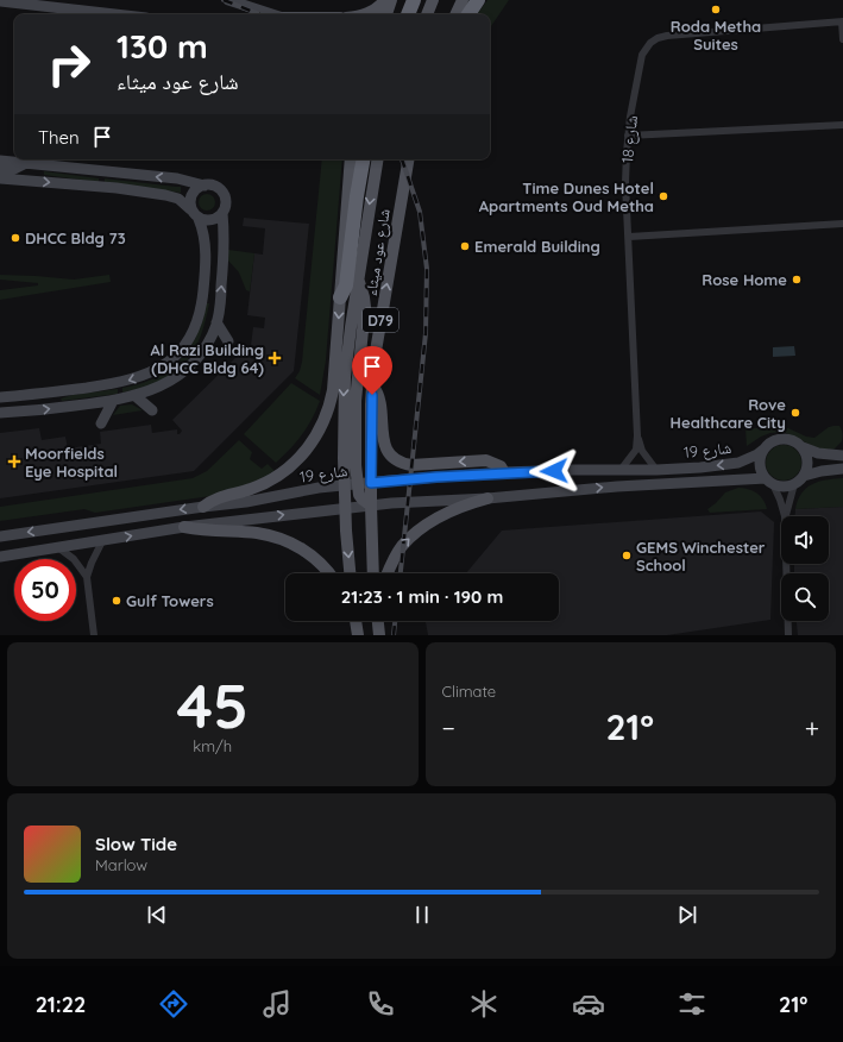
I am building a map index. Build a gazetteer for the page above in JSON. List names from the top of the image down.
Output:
{
  "streets": {
    "main road": ["شارع عود ميثاء", "D79", "شارع 19"],
    "street": ["شارع 18"]
  },
  "crossings": [
    ["شارع 18", "شارع 19"],
    ["شارع عود ميثاء", "شارع 19"]
  ],
  "places": {
    "other": [
      "Roda Metha Suites",
      "Time Dunes Hotel Apartments Oud Metha",
      "DHCC Bldg 73",
      "Emerald Building",
      "Rose Home",
      "Rove Healthcare City",
      "GEMS Winchester School",
      "Gulf Towers"
    ],
    "health": ["Al Razi Building (DHCC Bldg 64)", "Moorfields Eye Hospital"]
  },
  "page": {
    "turn": ["130 m", "شارع عود ميثاء"],
    "then": "Then",
    "limit": "50",
    "trip": "21:23 · 1 min · 190 m",
    "tile": [
      ["45", "km/h"],
      "Climate"
    ],
    "heat": ["−", "21°", "+"],
    "song": ["Slow Tide", "Marlow"],
    "tabs": ["21:22", "21°"]
  }
}
